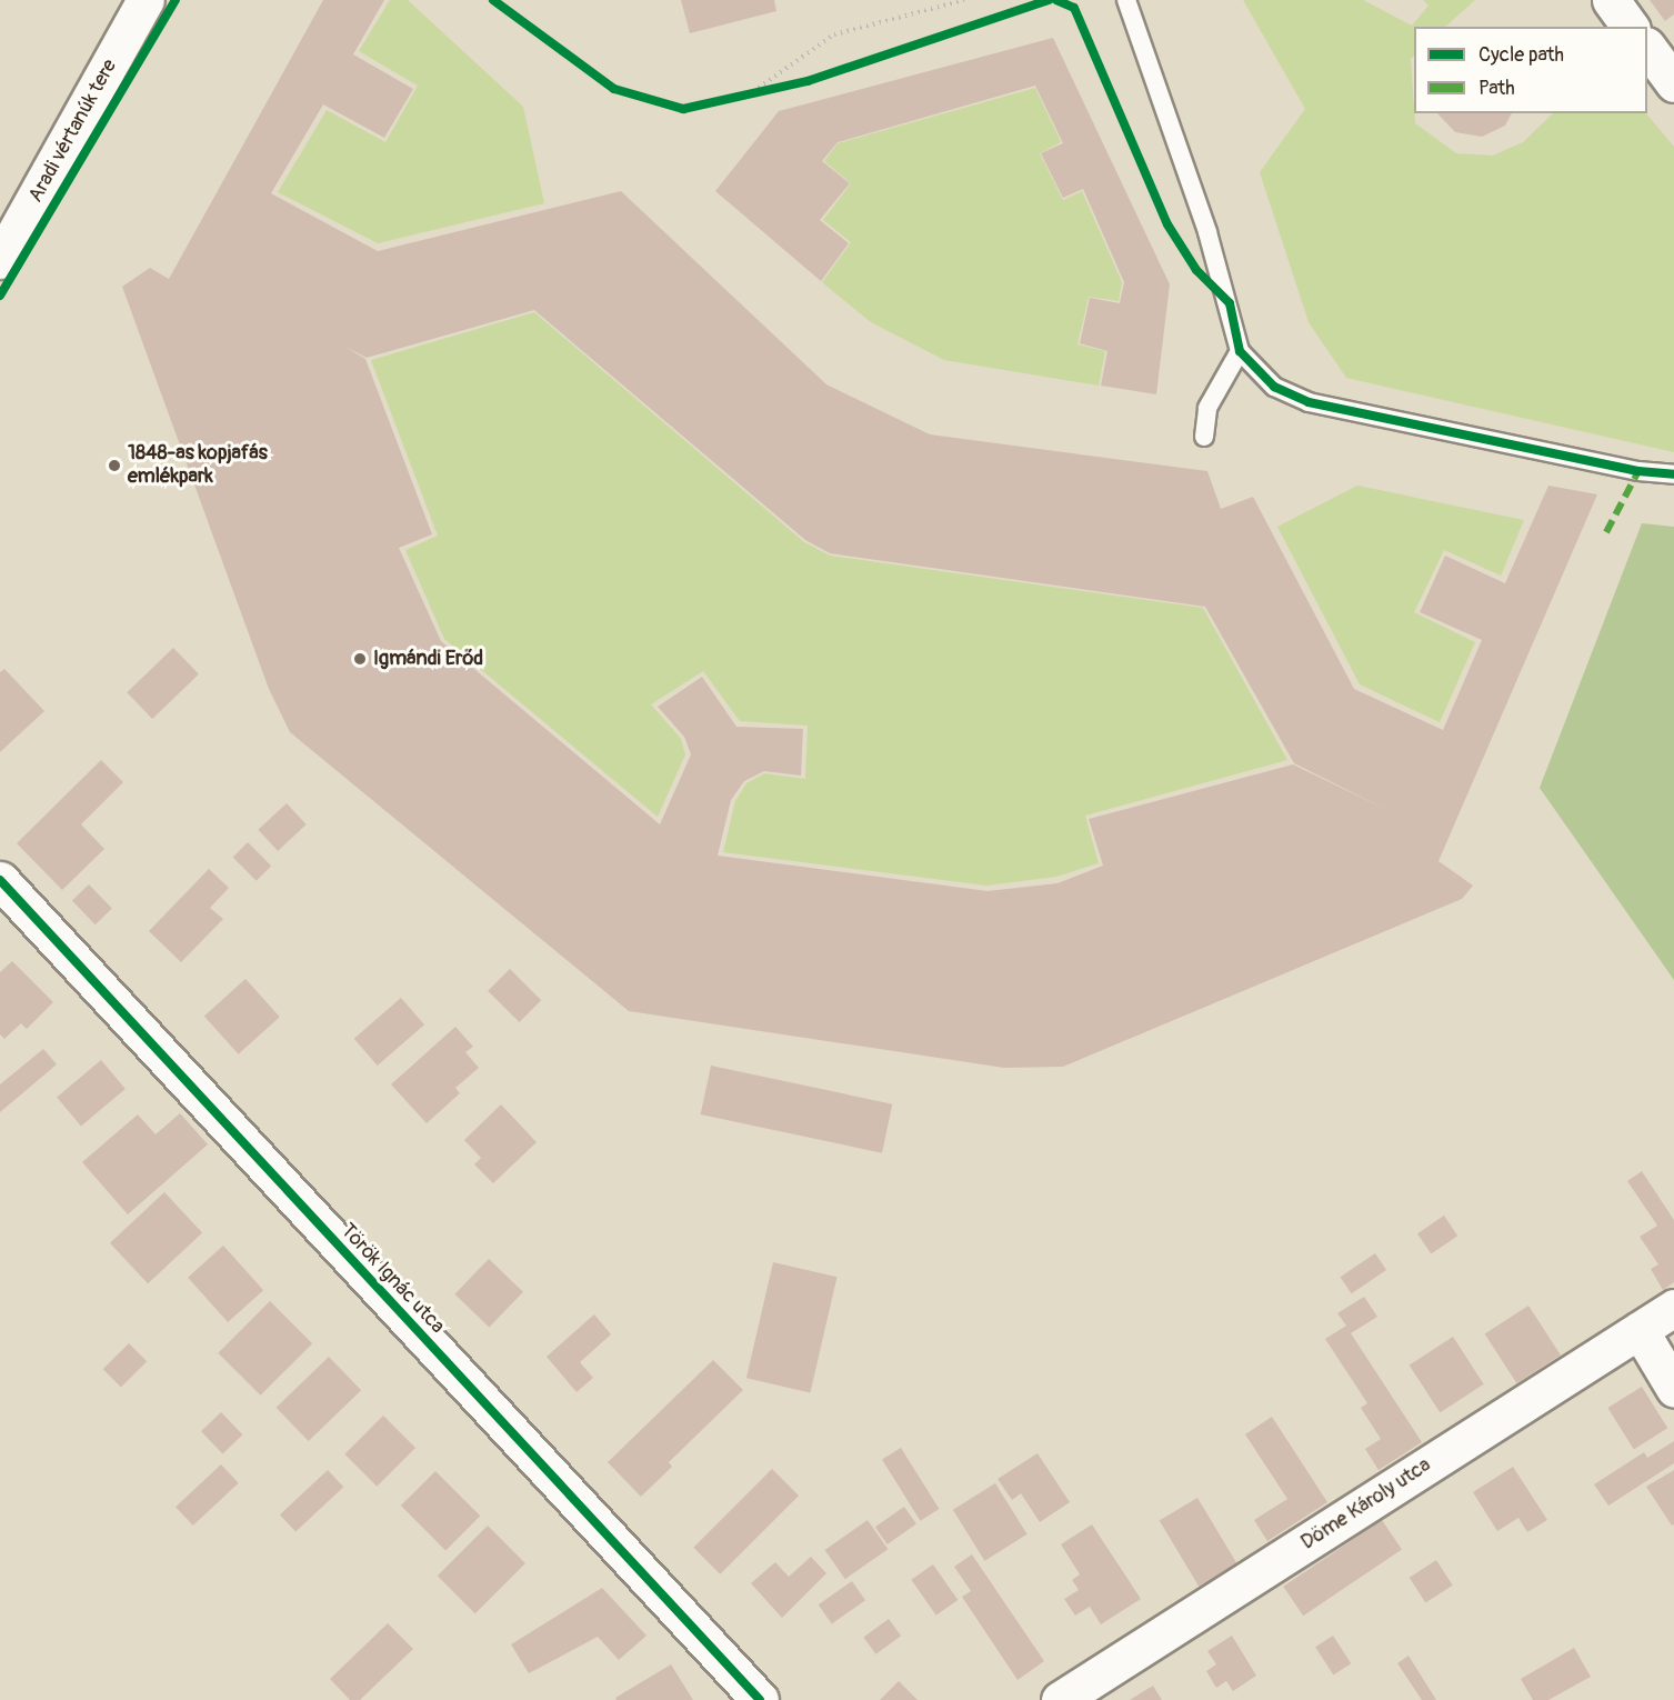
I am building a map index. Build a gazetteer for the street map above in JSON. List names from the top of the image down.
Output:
{
  "streets": {
    "street": ["Aradi vértanúk tere", "Török Ignác utca", "Döme Károly utca"]
  },
  "places": ["1848-as kopjafás emlékpark", "Igmándi Erőd"],
  "legend": ["Cycle path", "Path"]
}
